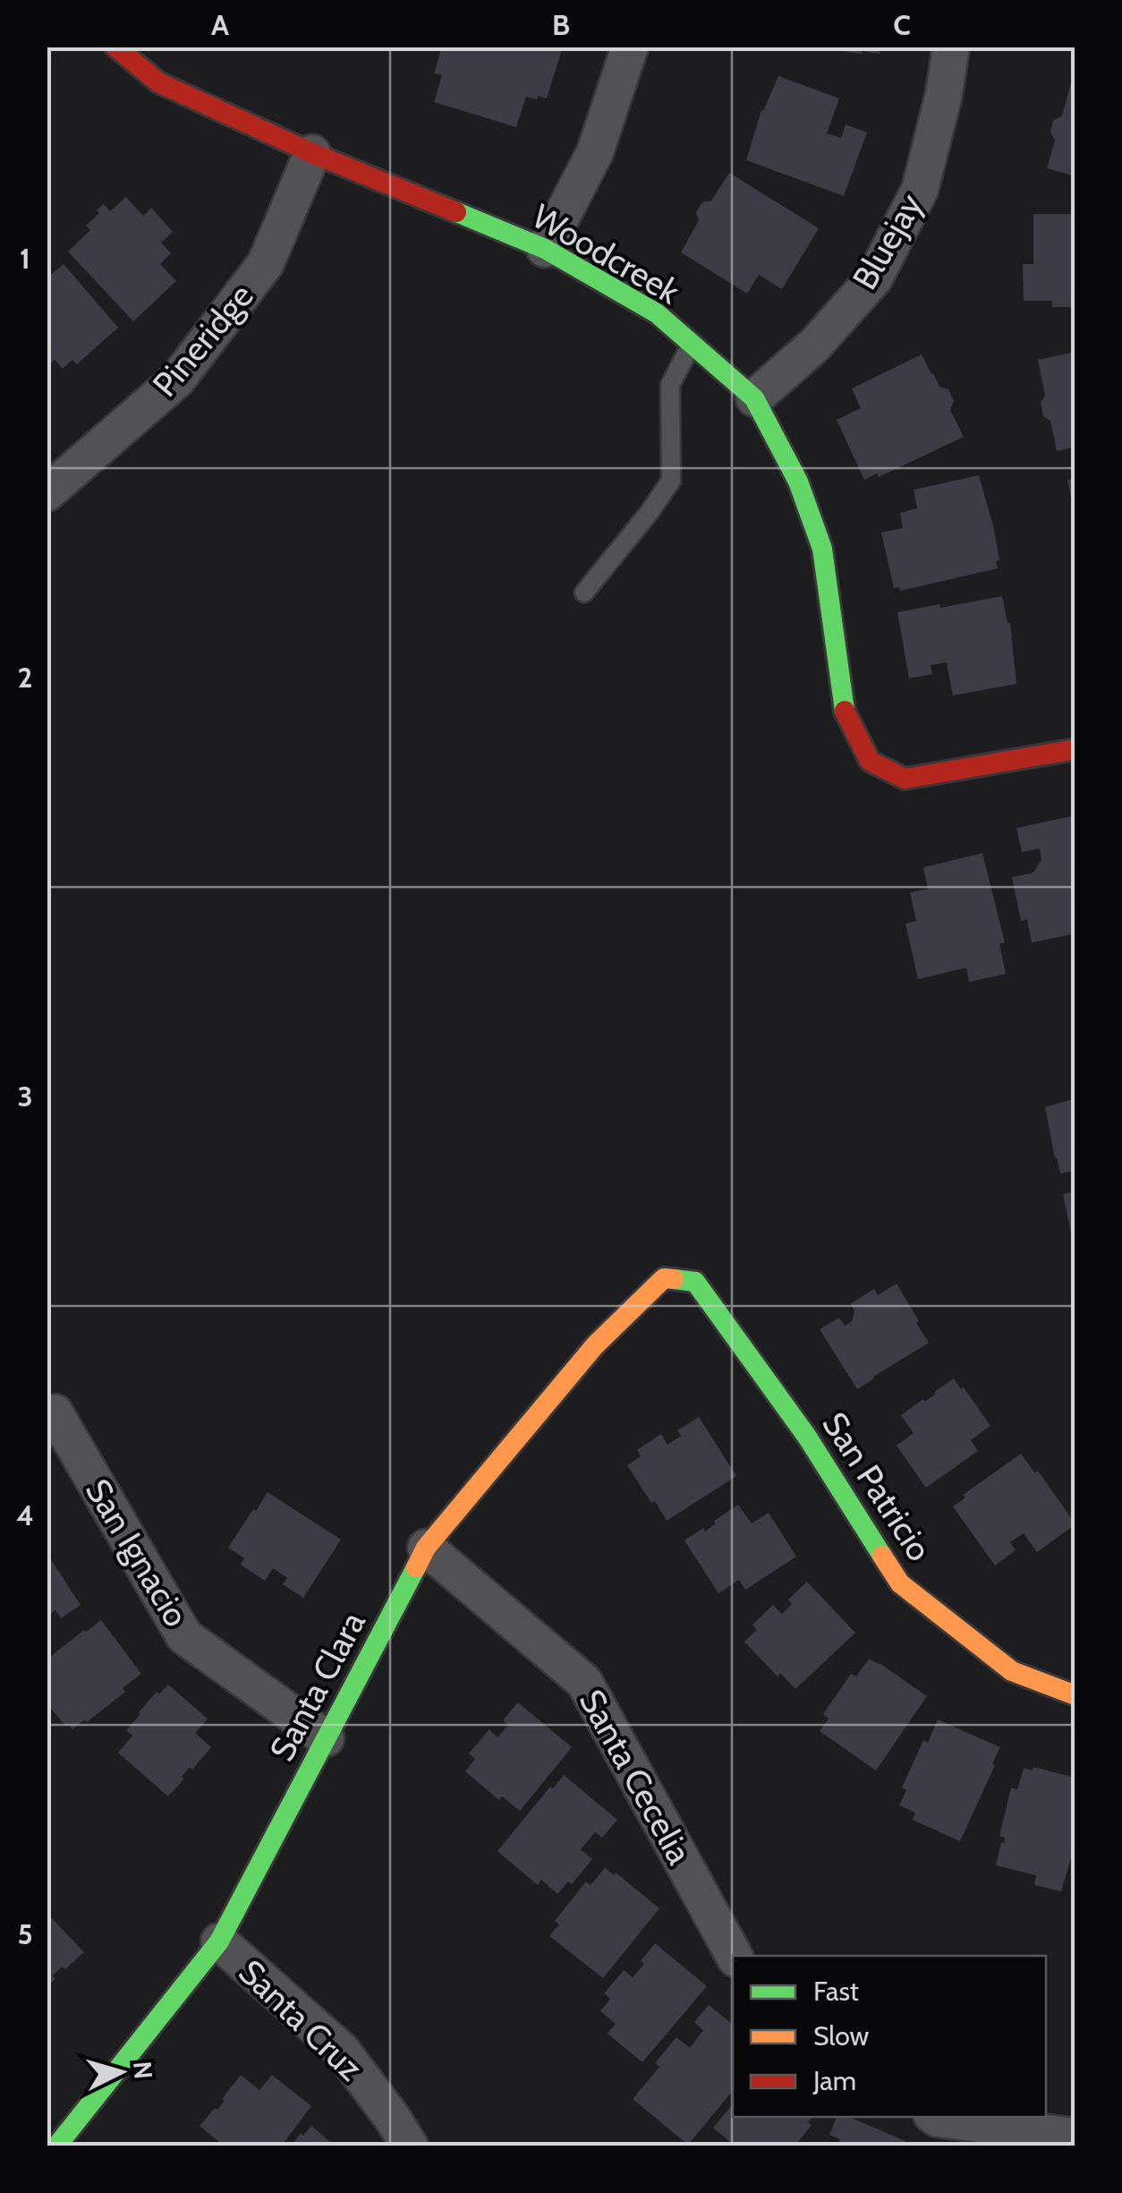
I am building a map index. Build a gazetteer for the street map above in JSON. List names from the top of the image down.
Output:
{
  "streets": {
    "street": [
      "Bluejay",
      "Woodcreek",
      "Pineridge",
      "San Patricio",
      "San Ignacio",
      "Santa Clara",
      "Santa Cecelia",
      "Santa Cruz"
    ]
  },
  "crossings": [
    ["Bluejay", "Woodcreek"],
    ["Woodcreek", "Pineridge"],
    ["San Patricio", "Santa Clara"],
    ["San Ignacio", "Santa Clara"],
    ["Santa Clara", "Santa Cecelia"],
    ["Santa Clara", "Santa Cruz"]
  ],
  "legend": ["Fast", "Slow", "Jam"],
  "north": "right",
  "grid": {
    "columns": ["A", "B", "C"],
    "rows": [
      "1",
      "2",
      "3",
      "4",
      "5"
    ]
  }
}
